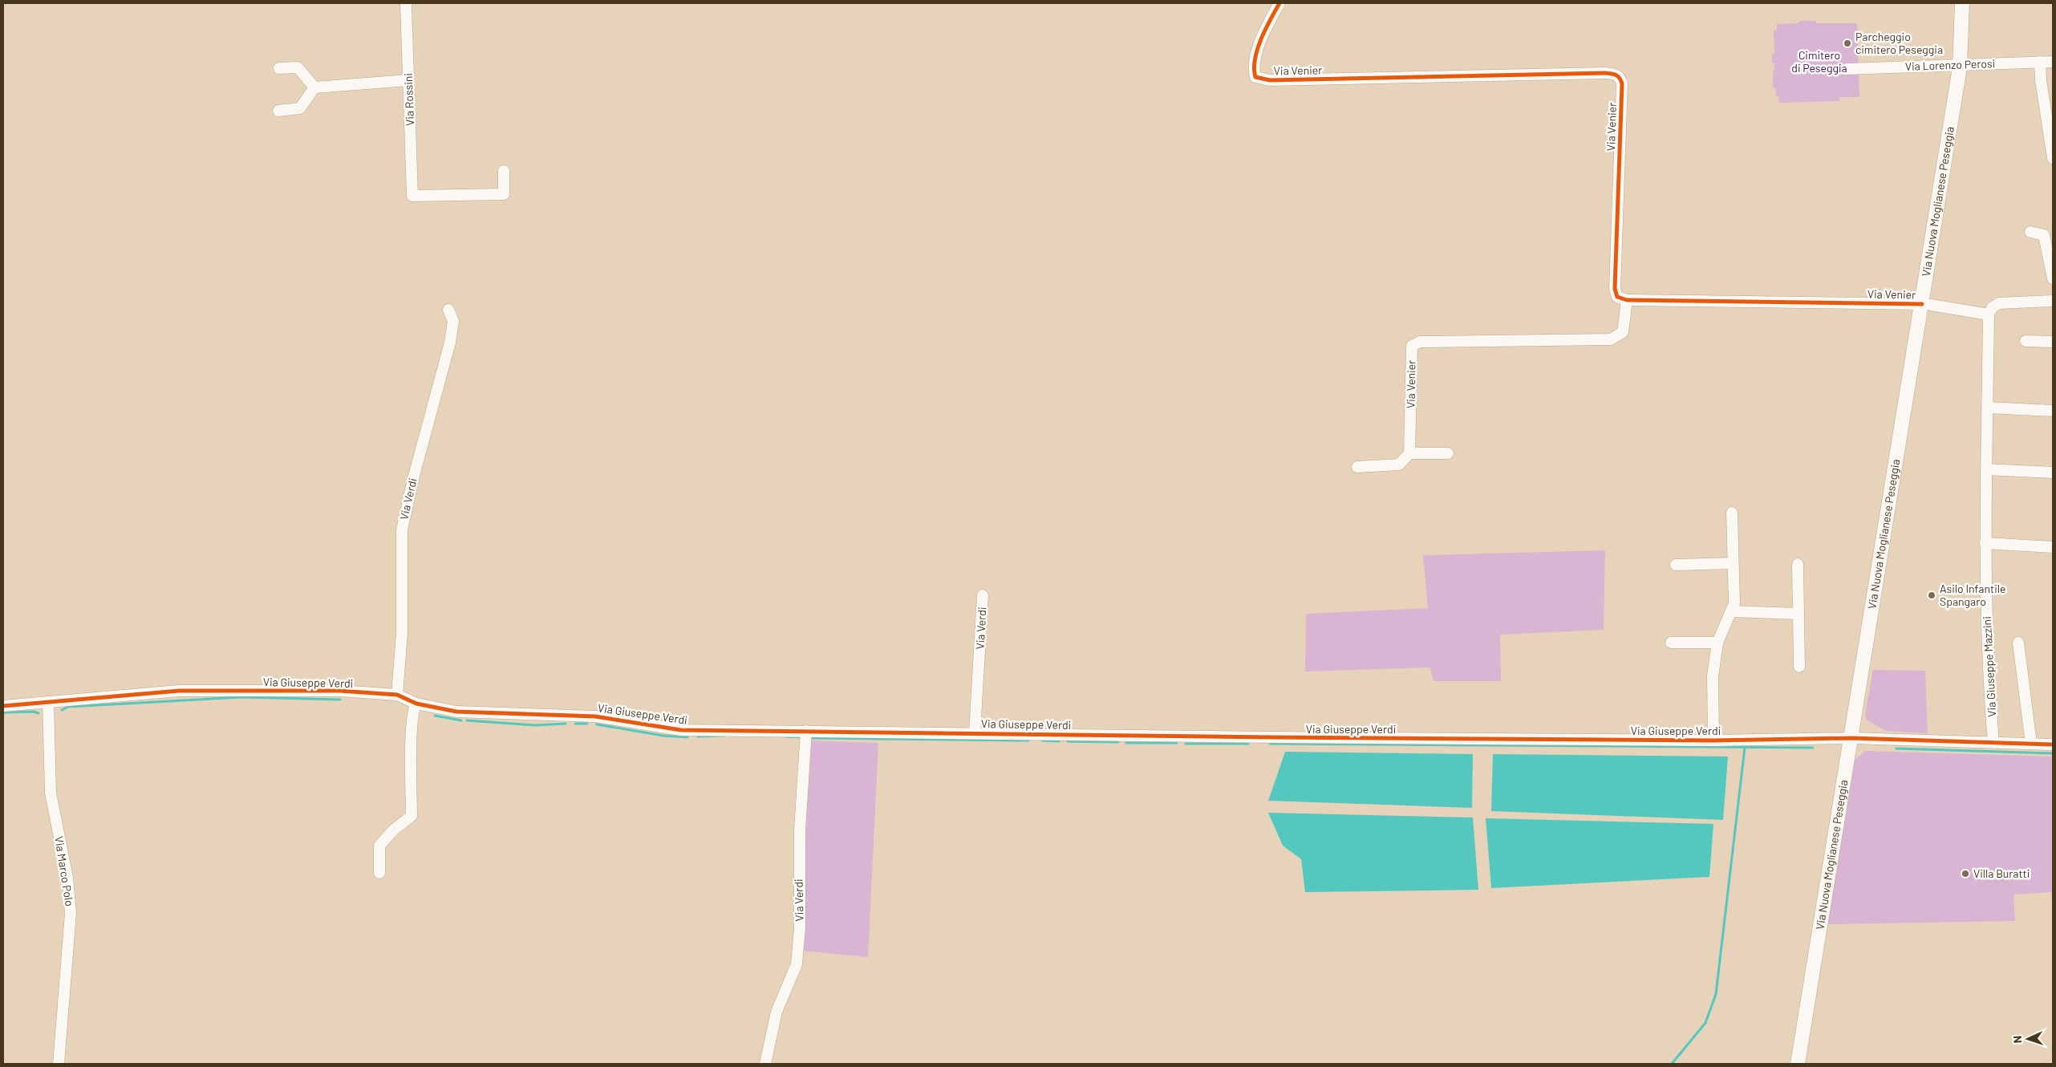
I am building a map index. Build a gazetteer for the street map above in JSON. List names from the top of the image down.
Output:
{
  "streets": {
    "main road": ["Via Nuova Moglianese Peseggia"],
    "street": [
      "Via Lorenzo Perosi",
      "Via Venier",
      "Via Rossini",
      "Via Verdi",
      "Via Giuseppe Mazzini",
      "Via Giuseppe Verdi",
      "Via Marco Polo"
    ]
  },
  "crossings": [
    ["Via Lorenzo Perosi", "Via Nuova Moglianese Peseggia"],
    ["Via Venier", "Via Nuova Moglianese Peseggia"],
    ["Via Nuova Moglianese Peseggia", "Via Giuseppe Verdi"],
    ["Via Verdi", "Via Giuseppe Verdi"],
    ["Via Giuseppe Mazzini", "Via Giuseppe Verdi"],
    ["Via Giuseppe Verdi", "Via Marco Polo"]
  ],
  "parks": ["Cimitero di Peseggia"],
  "places": ["Parcheggio cimitero Peseggia", "Asilo Infantile Spangaro", "Villa Buratti"],
  "north": "left"
}
